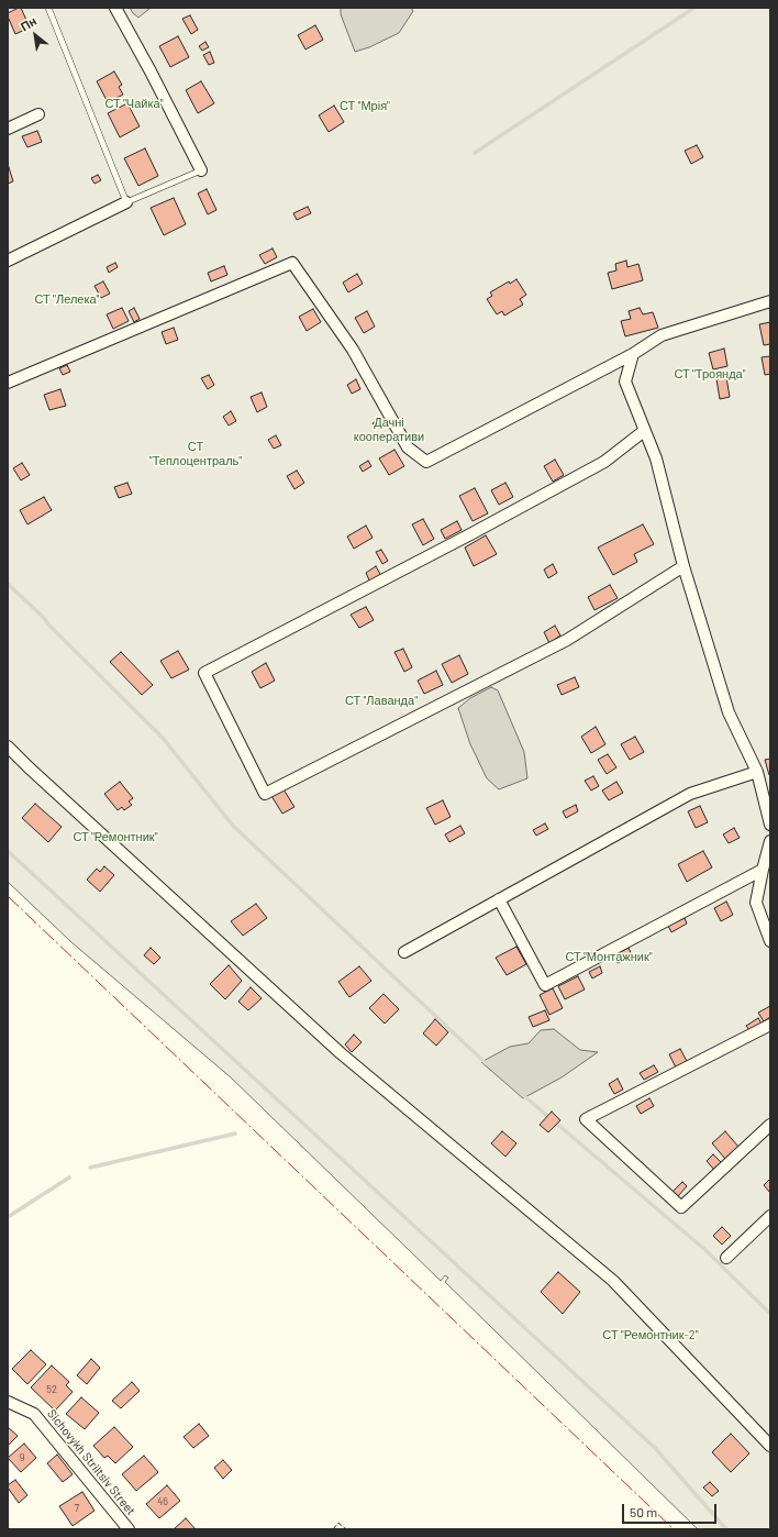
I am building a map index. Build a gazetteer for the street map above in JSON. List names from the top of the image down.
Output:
{
  "streets": {
    "street": ["Sichovykh Striltsiv Street"]
  },
  "parks": [
    "СТ \"Чайка\"",
    "СТ \"Мрія\"",
    "СТ \"Лелека\"",
    "СТ \"Троянда\"",
    "Дачні кооперативи",
    "СТ \"Теплоцентраль\"",
    "СТ \"Лаванда\"",
    "СТ \"Ремонтник\"",
    "СТ \"Монтажник\"",
    "СТ \"Ремонтник-2\""
  ],
  "house_numbers": [
    "52",
    "9",
    "46",
    "7"
  ],
  "scale_bar": "50 m",
  "north": "top left"
}
